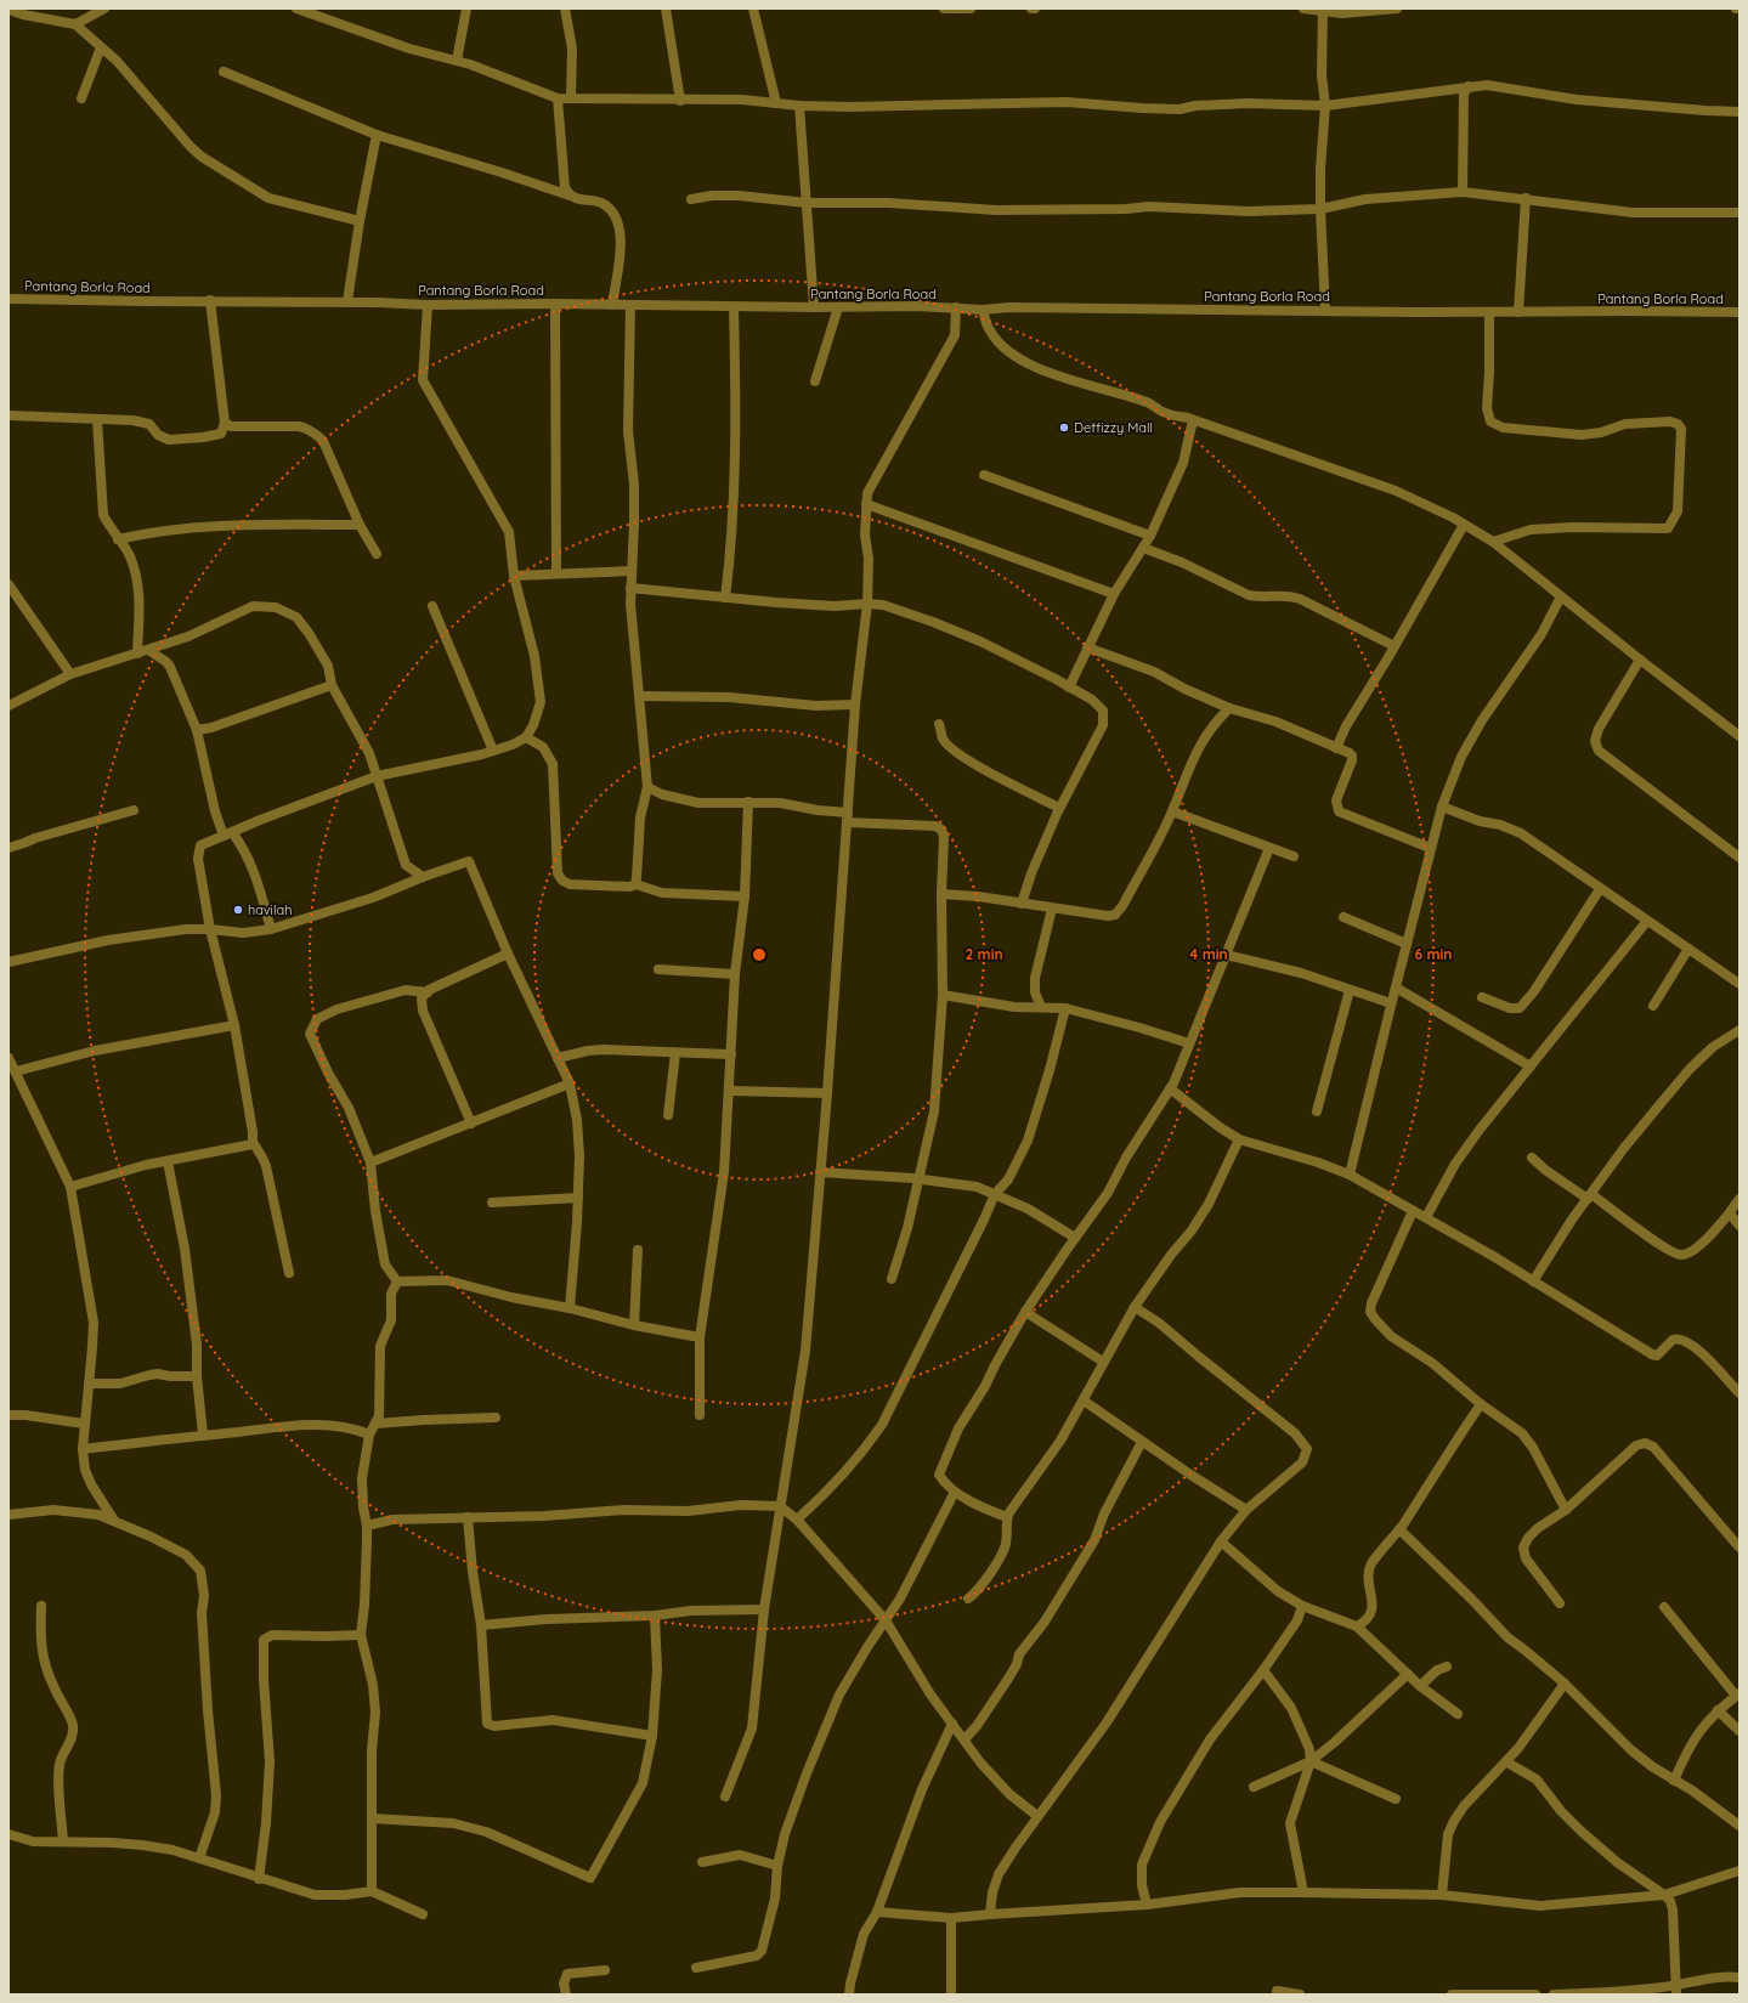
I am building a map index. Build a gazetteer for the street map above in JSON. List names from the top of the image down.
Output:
{
  "streets": {
    "street": ["Pantang Borla Road"]
  },
  "places": ["Deffizzy Mall", "havilah"],
  "rings": ["2 min", "4 min", "6 min"]
}
